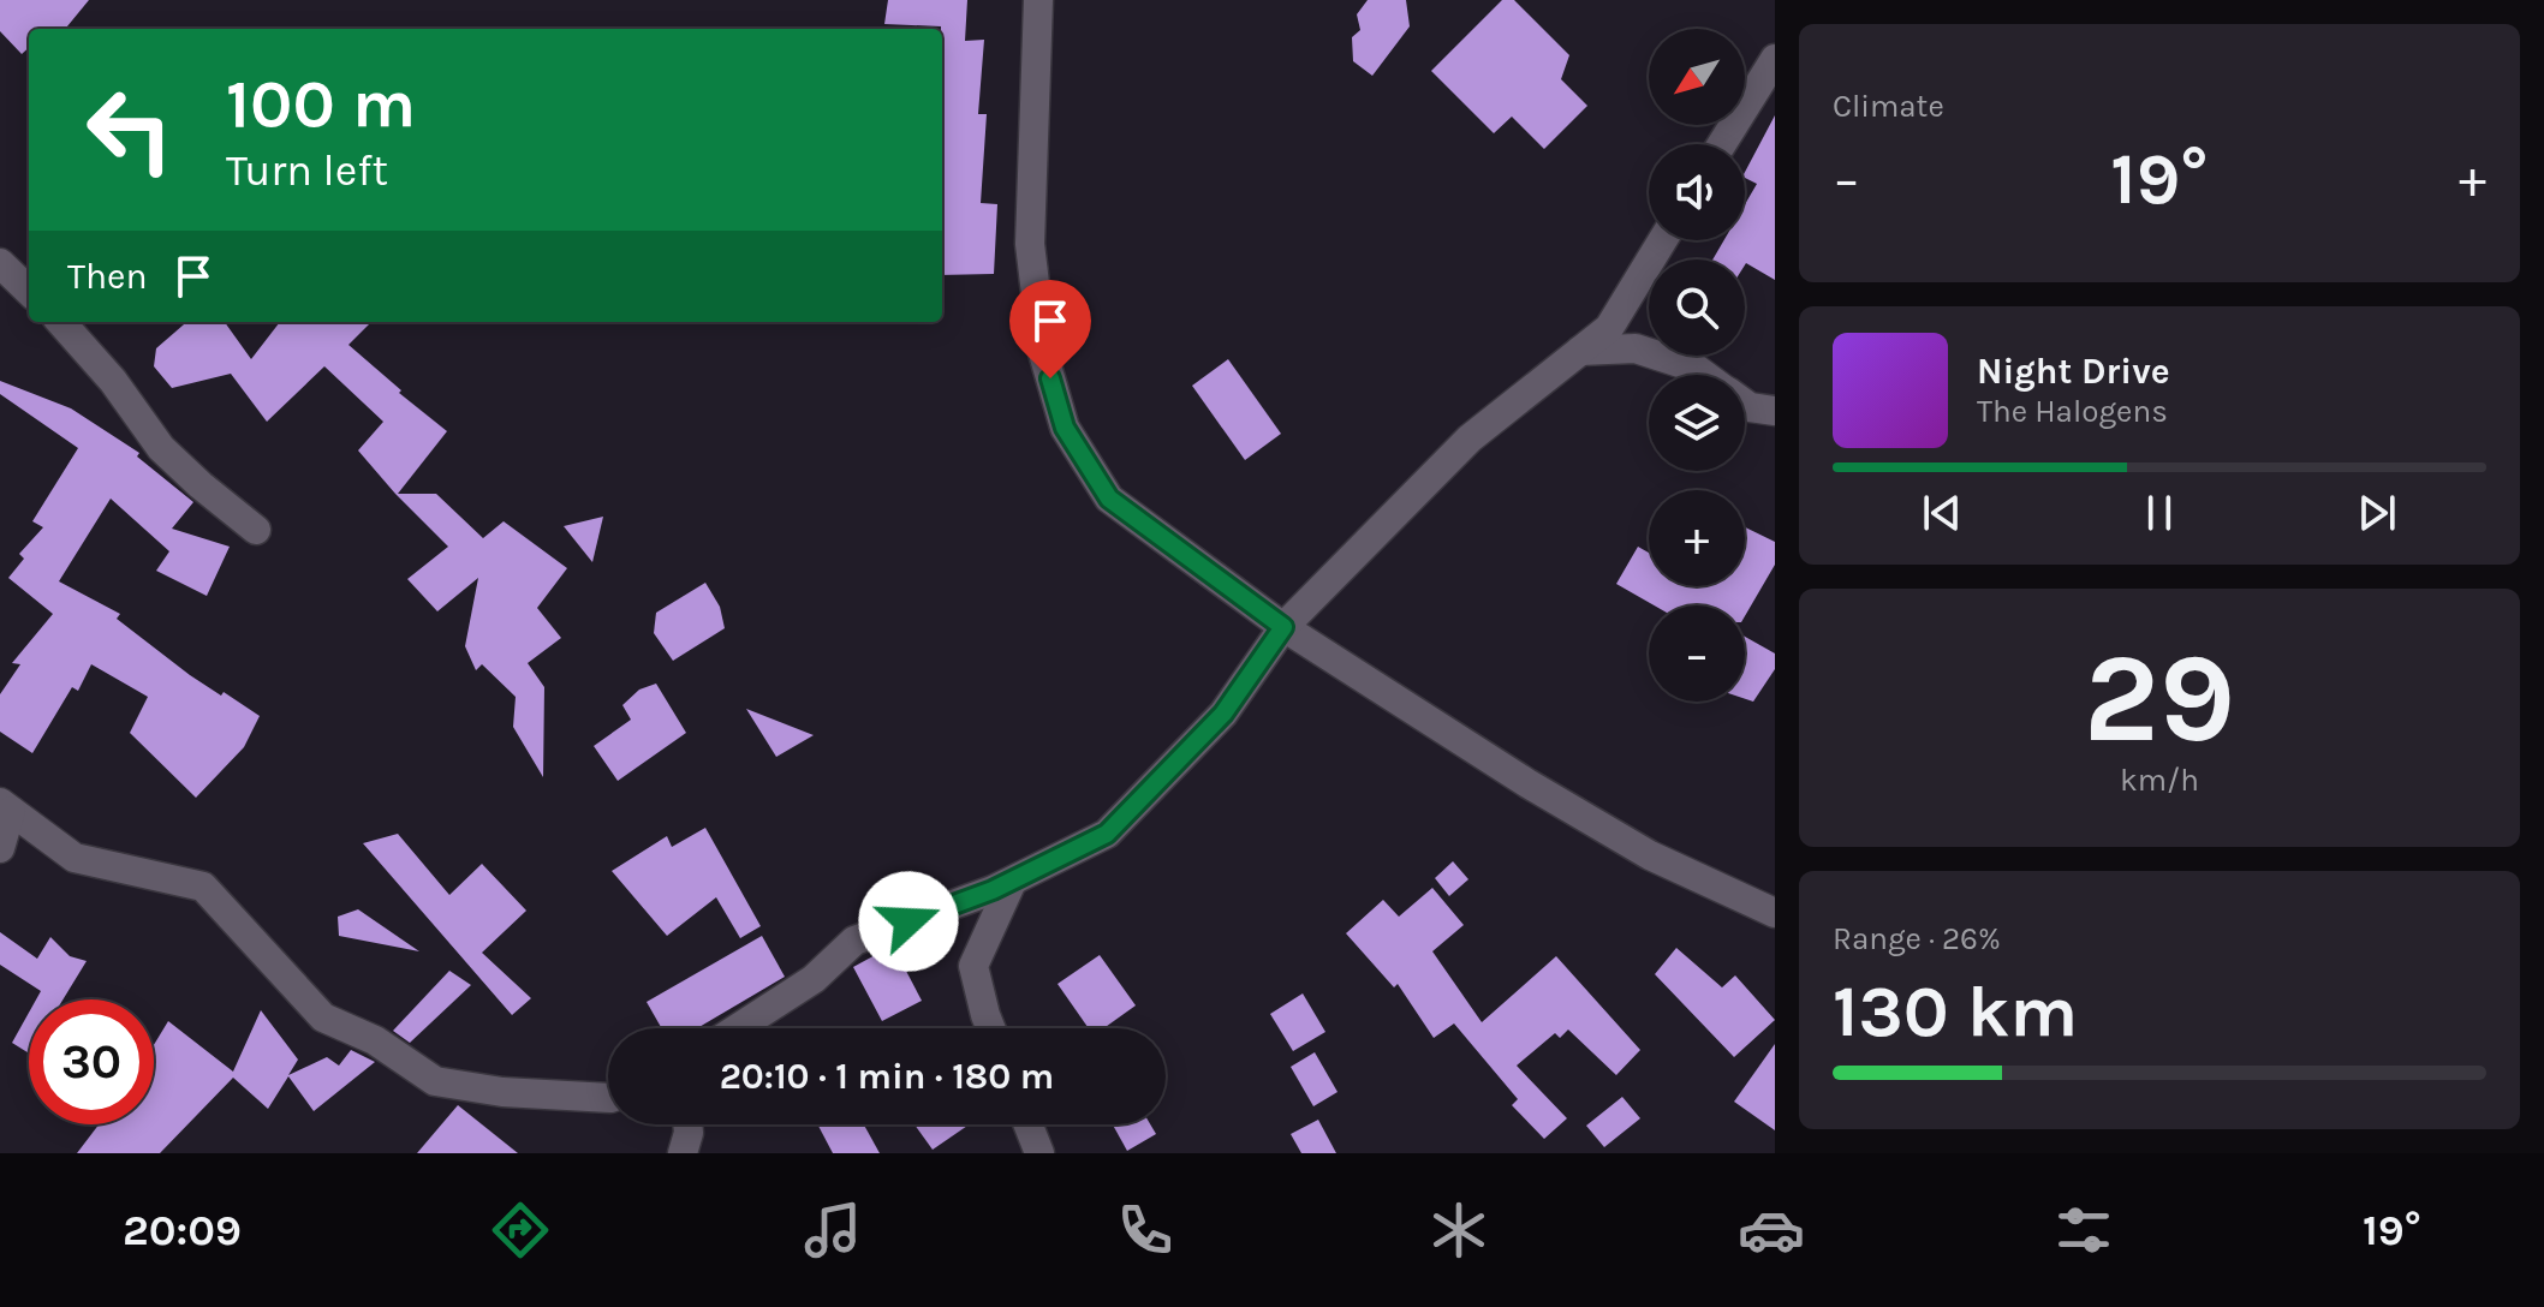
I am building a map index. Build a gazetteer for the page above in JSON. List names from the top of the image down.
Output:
{
  "north": "bottom left",
  "page": {
    "tile": [
      "Climate",
      ["29", "km/h"],
      ["Range · 26%", "130 km"]
    ],
    "map_buttons": ["+", "−"],
    "turn": ["100 m", "Turn left"],
    "heat": ["−", "19°", "+"],
    "then": "Then",
    "song": ["Night Drive", "The Halogens"],
    "limit": "30",
    "trip": "20:10 · 1 min · 180 m",
    "tabs": ["20:09", "19°"]
  }
}
